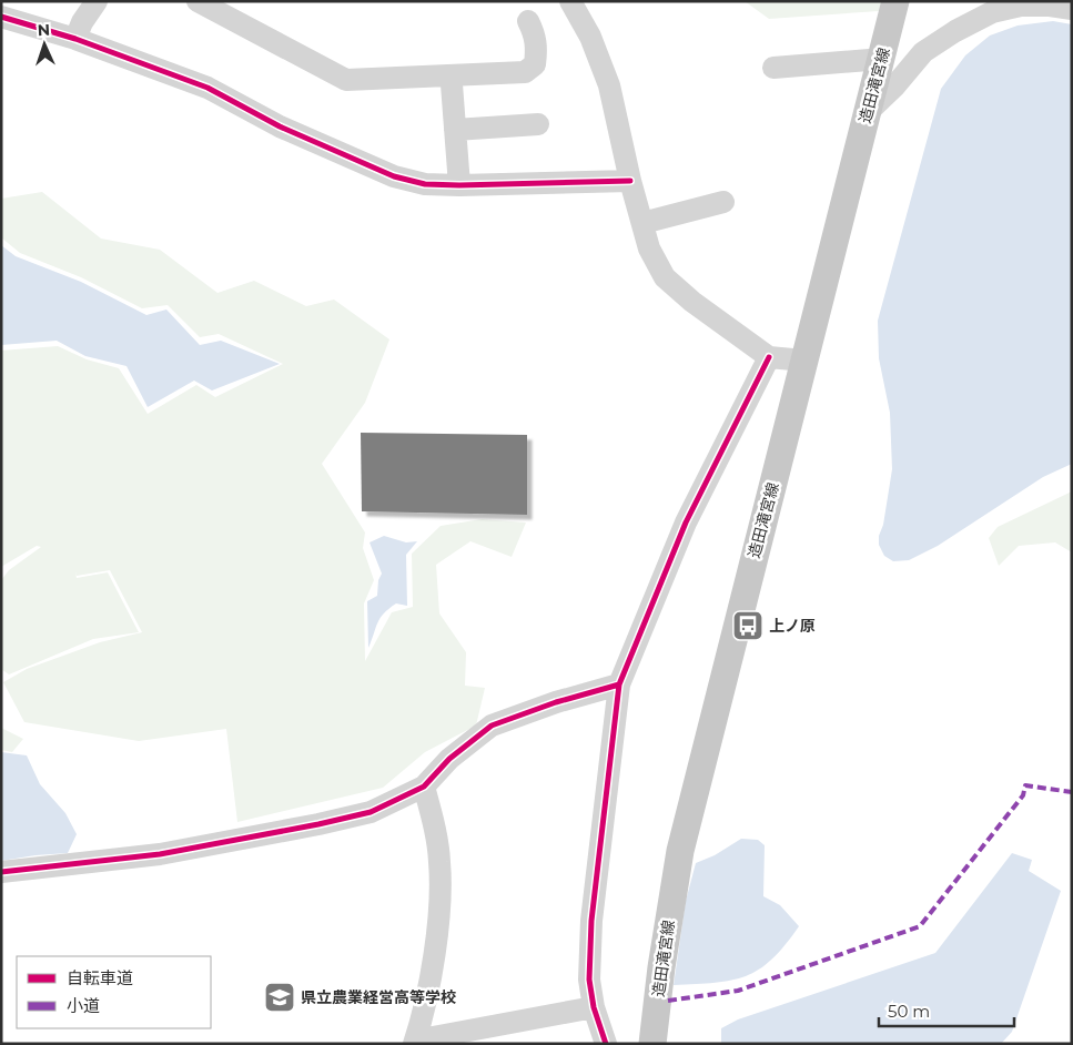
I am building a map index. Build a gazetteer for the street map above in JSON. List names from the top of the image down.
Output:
{
  "streets": {
    "main road": ["造田滝宮線"]
  },
  "places": {
    "bus stop": ["上ノ原"],
    "school or university": ["県立農業経営高等学校"]
  },
  "legend": ["自転車道", "小道"],
  "scale_bar": "50 m",
  "north": "top"
}
